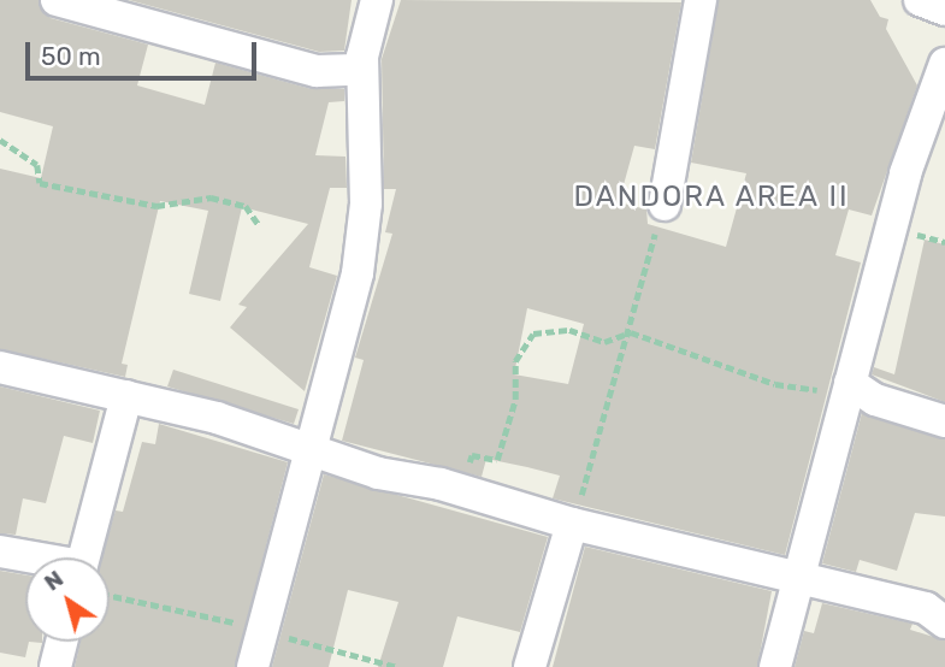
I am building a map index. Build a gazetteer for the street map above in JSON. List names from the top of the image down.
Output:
{
  "districts": ["DANDORA AREA II"],
  "scale_bar": "50 m",
  "north": "top left"
}
